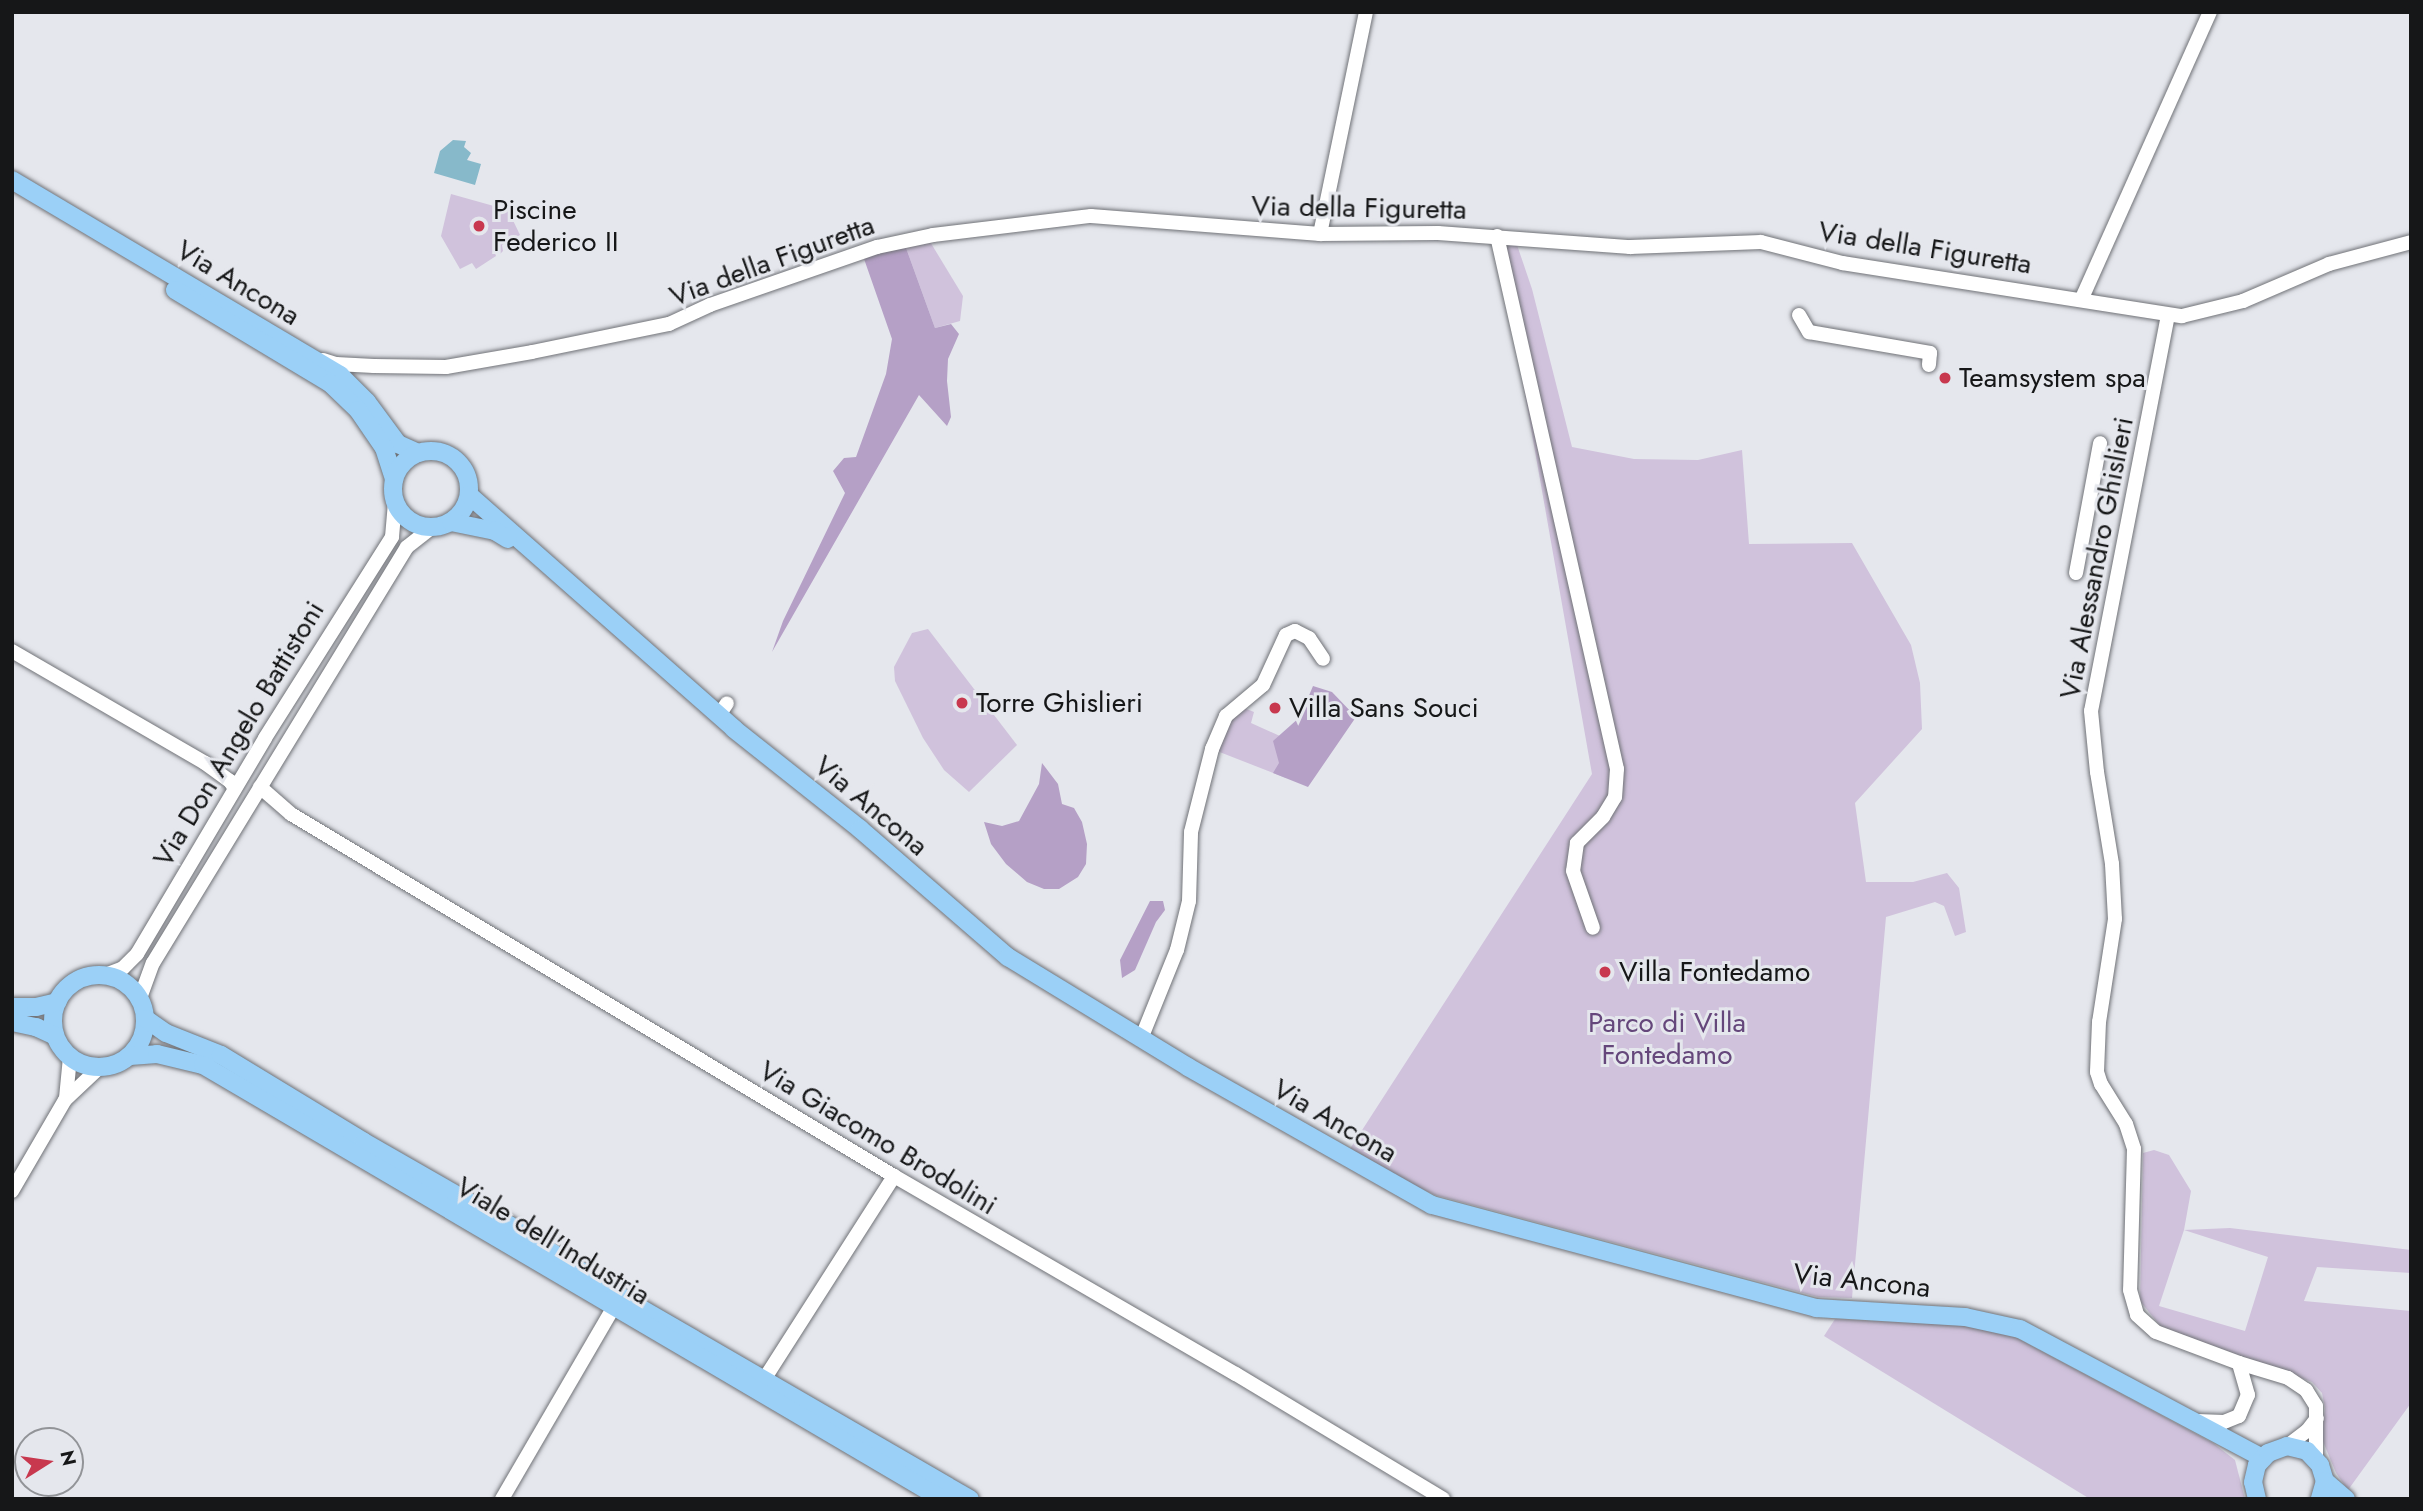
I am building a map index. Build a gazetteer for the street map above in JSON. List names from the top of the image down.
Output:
{
  "streets": {
    "main road": ["Via Ancona", "Via Don Angelo Battistoni", "Viale dell'Industria"],
    "street": ["Via della Figuretta", "Via Alessandro Ghislieri", "Via Giacomo Brodolini"]
  },
  "crossings": [
    ["Via della Figuretta", "Via Ancona"],
    ["Via della Figuretta", "Via Alessandro Ghislieri"],
    ["Via Ancona", "Via Don Angelo Battistoni"],
    ["Via Don Angelo Battistoni", "Via Giacomo Brodolini"],
    ["Via Don Angelo Battistoni", "Viale dell'Industria"]
  ],
  "parks": ["Parco di Villa Fontedamo"],
  "places": [
    "Piscine Federico II",
    "Teamsystem spa",
    "Torre Ghislieri",
    "Villa Sans Souci",
    "Villa Fontedamo"
  ],
  "north": "right"
}
